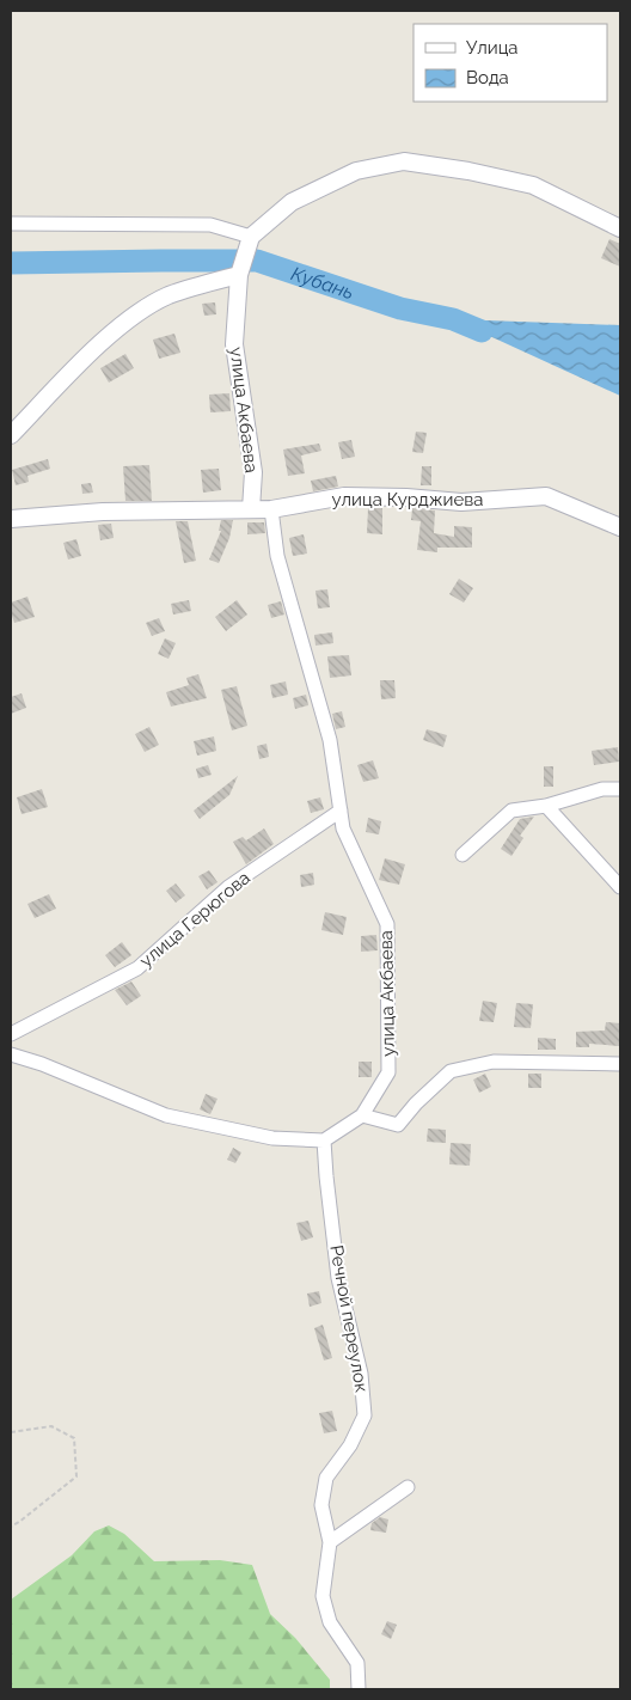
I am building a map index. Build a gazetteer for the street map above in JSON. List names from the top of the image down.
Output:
{
  "streets": {
    "street": [
      "улица Акбаева",
      "улица Курджиева",
      "улица Герюгова",
      "Речной переулок"
    ]
  },
  "crossings": [
    ["улица Акбаева", "улица Курджиева"],
    ["улица Акбаева", "улица Герюгова"],
    ["улица Акбаева", "Речной переулок"]
  ],
  "water": ["Кубань"],
  "legend": ["Улица", "Вода"]
}
